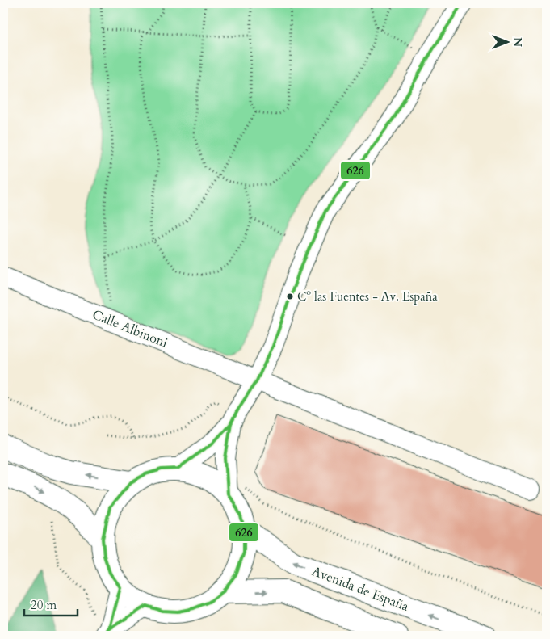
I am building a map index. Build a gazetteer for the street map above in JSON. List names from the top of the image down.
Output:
{
  "streets": {
    "main road": ["Avenida de España"],
    "street": ["Calle Albinoni"]
  },
  "places": ["Cº las Fuentes - Av. España"],
  "lines": ["transit line 626"],
  "scale_bar": "20 m",
  "north": "right"
}
